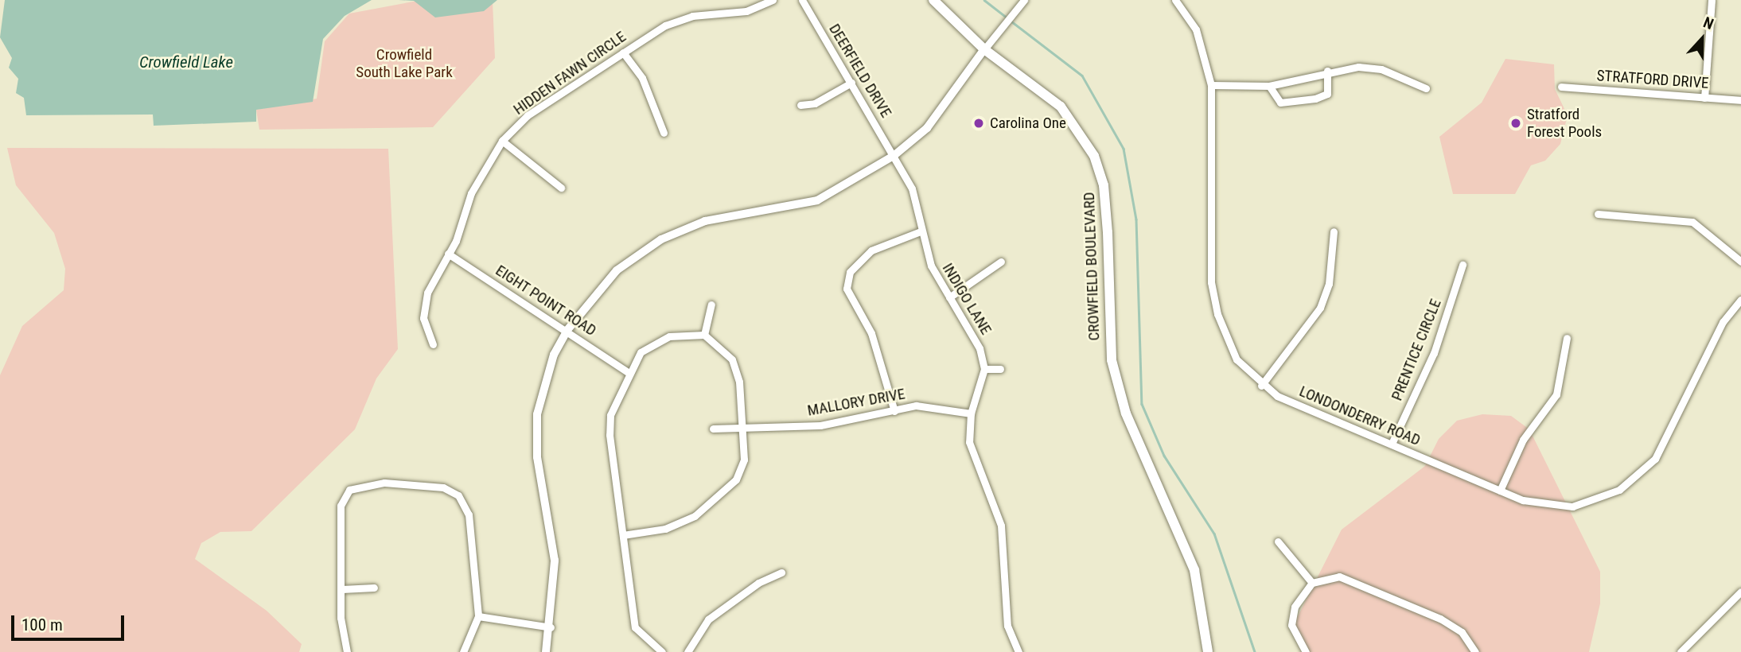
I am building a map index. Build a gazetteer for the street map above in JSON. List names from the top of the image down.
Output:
{
  "streets": {
    "main road": ["CROWFIELD BOULEVARD"],
    "street": [
      "DEERFIELD DRIVE",
      "HIDDEN FAWN CIRCLE",
      "STRATFORD DRIVE",
      "INDIGO LANE",
      "EIGHT POINT ROAD",
      "PRENTICE CIRCLE",
      "MALLORY DRIVE",
      "LONDONDERRY ROAD"
    ]
  },
  "crossings": [
    ["DEERFIELD DRIVE", "INDIGO LANE"],
    ["HIDDEN FAWN CIRCLE", "EIGHT POINT ROAD"],
    ["EIGHT POINT ROAD", "MALLORY DRIVE"],
    ["PRENTICE CIRCLE", "LONDONDERRY ROAD"]
  ],
  "water": ["Crowfield Lake"],
  "parks": ["Crowfield South Lake Park"],
  "places": ["Carolina One", "Stratford Forest Pools"],
  "scale_bar": "100 m",
  "north": "top"
}
